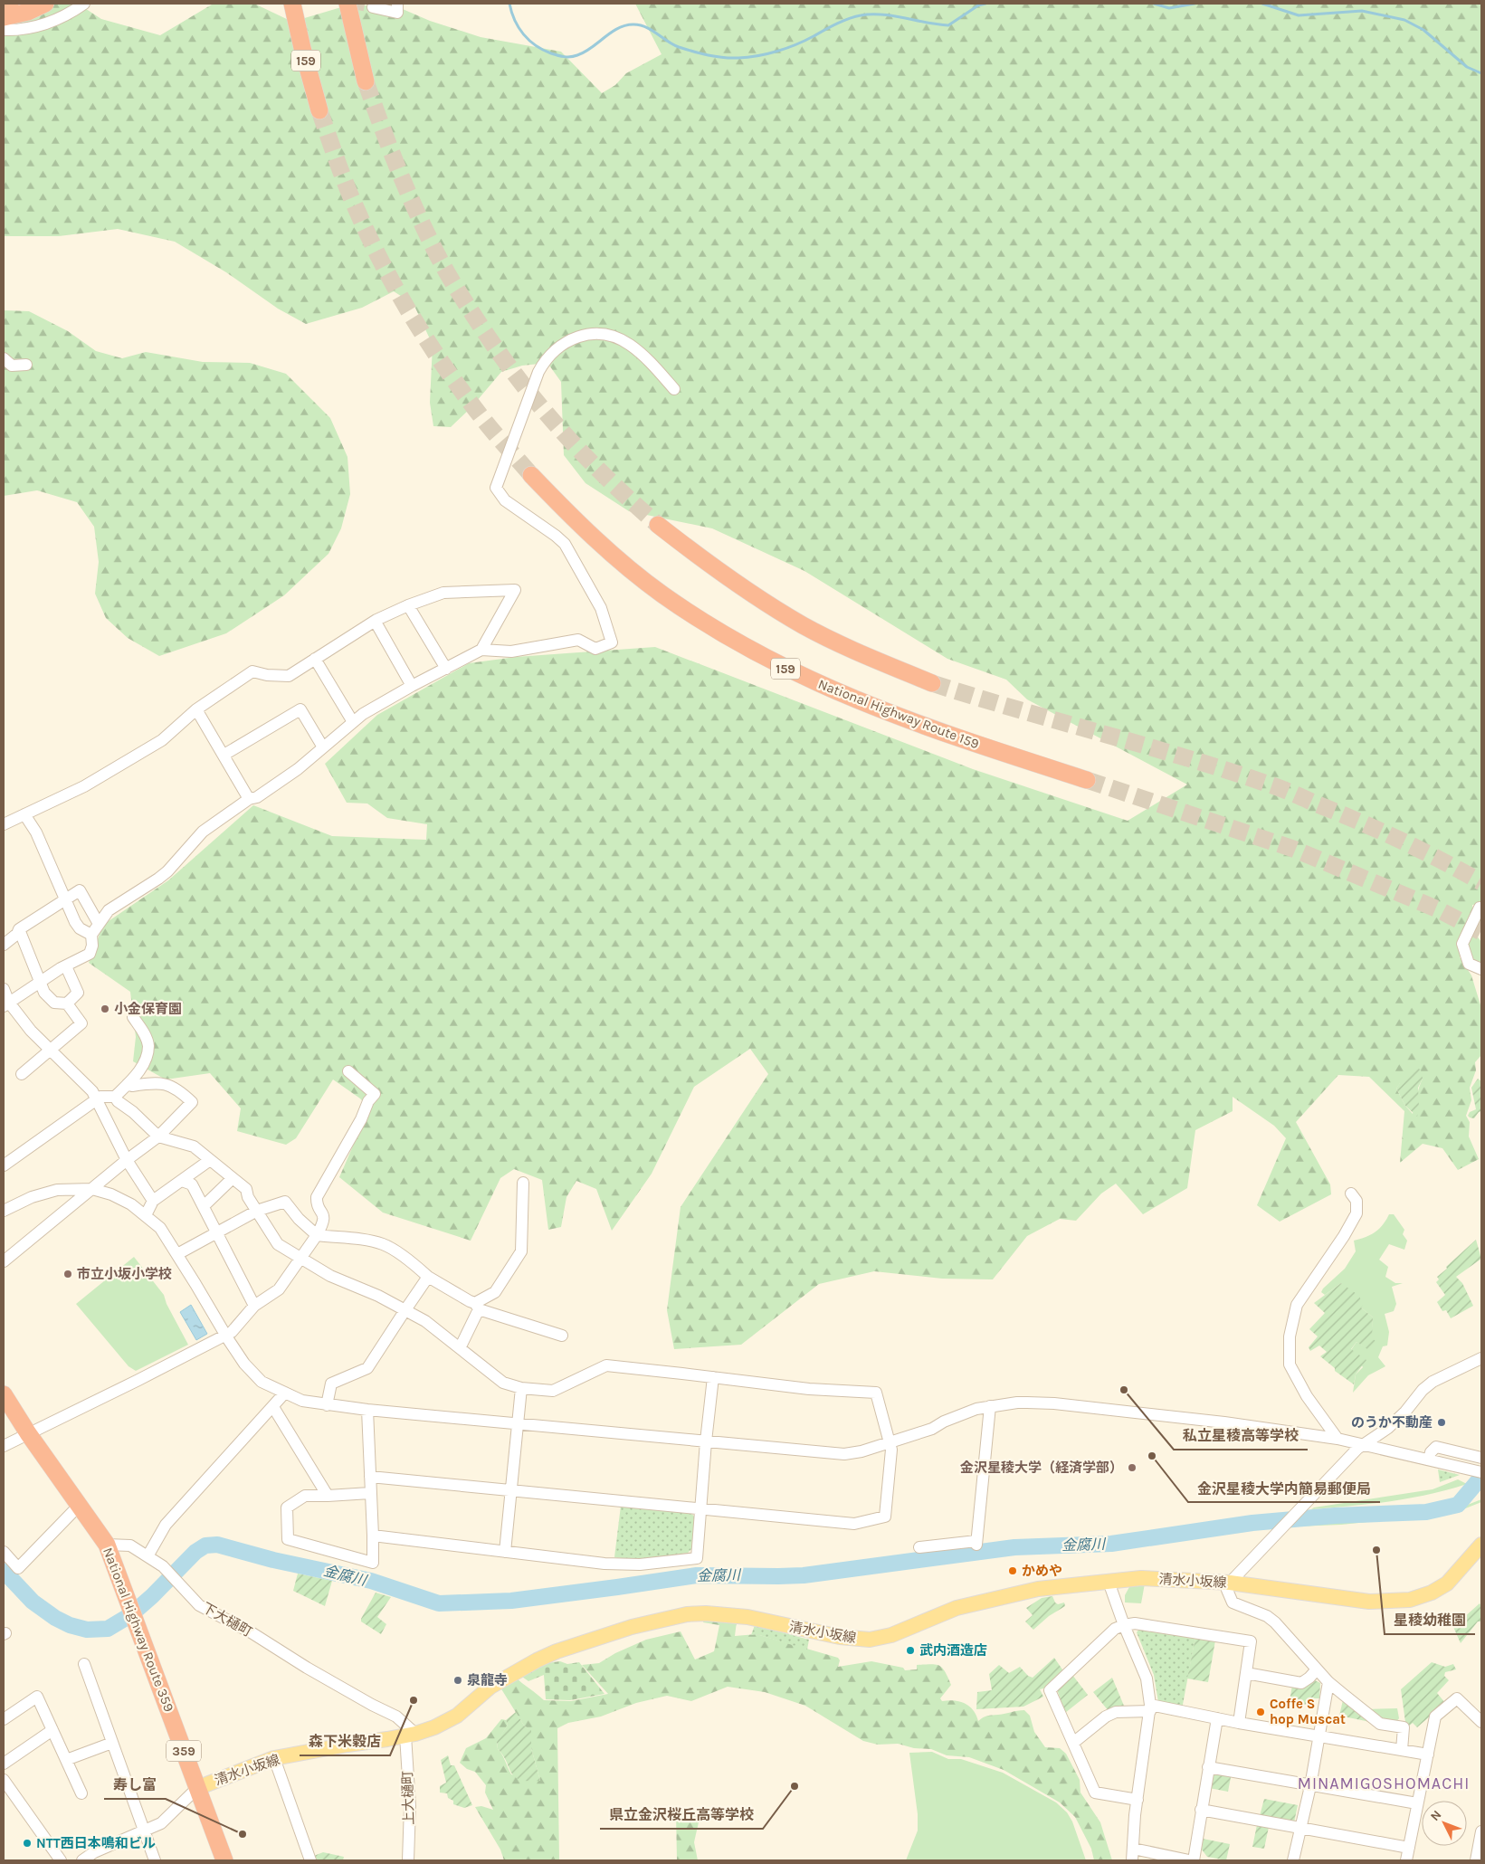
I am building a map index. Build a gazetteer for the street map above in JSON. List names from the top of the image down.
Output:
{
  "streets": {
    "highway": [
      "159",
      "National Highway Route 159",
      "National Highway Route 359",
      "359"
    ],
    "main road": ["清水小坂線"],
    "street": ["下大樋町", "上大樋町"]
  },
  "crossings": [
    ["清水小坂線", "下大樋町"],
    ["清水小坂線", "National Highway Route 359"],
    ["清水小坂線", "上大樋町"],
    ["下大樋町", "National Highway Route 359"],
    ["下大樋町", "上大樋町"]
  ],
  "districts": ["MINAMIGOSHOMACHI"],
  "water": ["金腐川"],
  "places": [
    "小金保育園",
    "市立小坂小学校",
    "私立星稜高等学校",
    "のうか不動産",
    "金沢星稜大学内簡易郵便局",
    "金沢星稜大学（経済学部）",
    "星稜幼稚園",
    "かめや",
    "武内酒造店",
    "泉龍寺",
    "森下米穀店",
    "Coffe S hop Muscat",
    "県立金沢桜丘高等学校",
    "寿し富",
    "NTT西日本鳴和ビル"
  ],
  "north": "top left"
}
